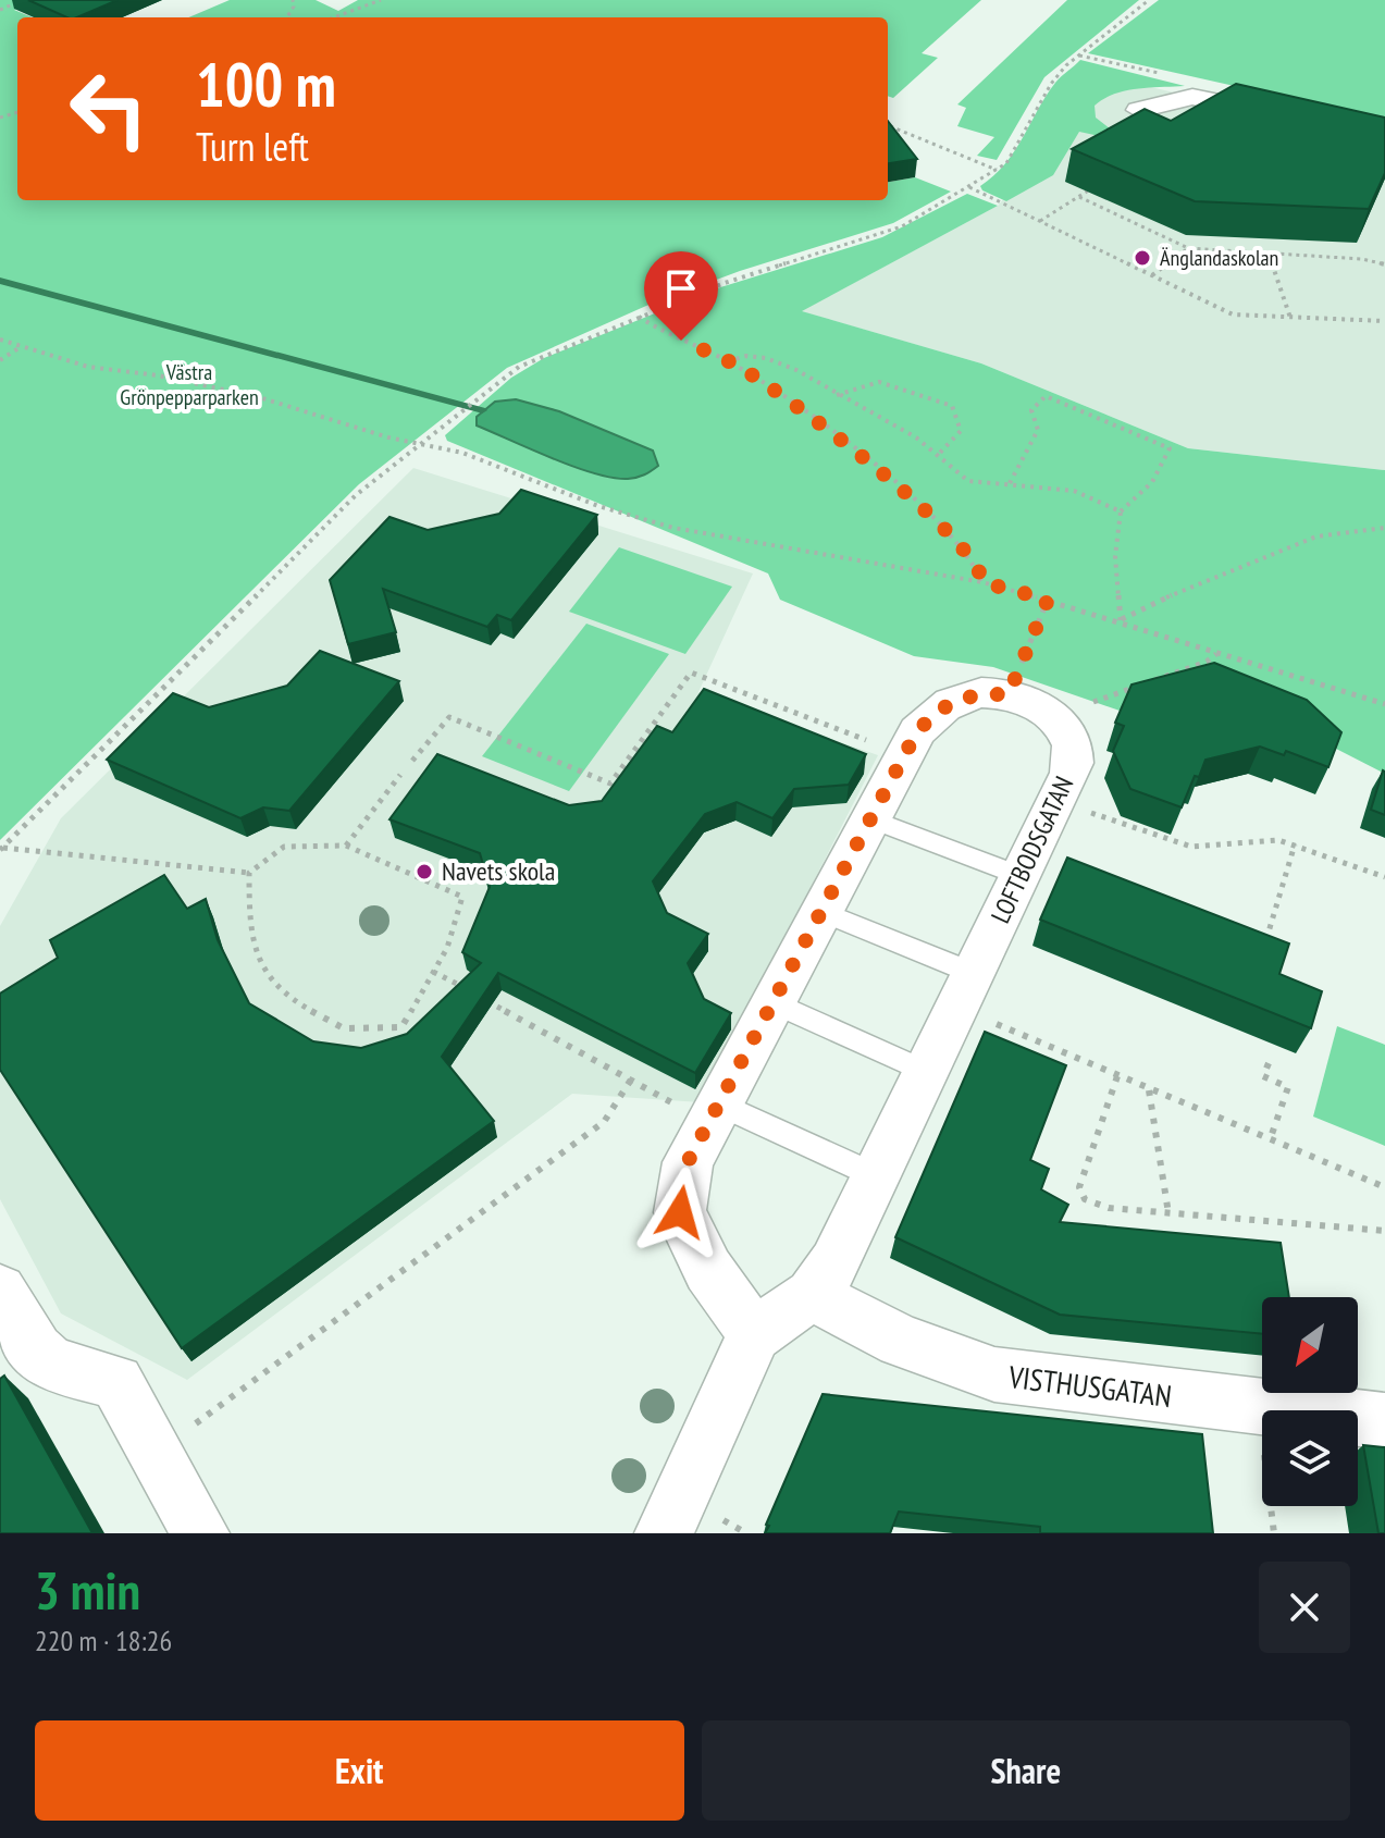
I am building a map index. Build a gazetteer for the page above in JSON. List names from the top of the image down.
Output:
{
  "streets": {
    "street": ["LOFTBODSGATAN", "VISTHUSGATAN"]
  },
  "crossings": [
    ["LOFTBODSGATAN", "VISTHUSGATAN"]
  ],
  "parks": ["Västra Grönpepparparken"],
  "places": ["Änglandaskolan", "Navets skola"],
  "north": "bottom left",
  "page": {
    "turn": ["100 m", "Turn left"],
    "heading": ["3 min", "220 m · 18:26"],
    "buttons": ["Exit", "Share"]
  }
}
